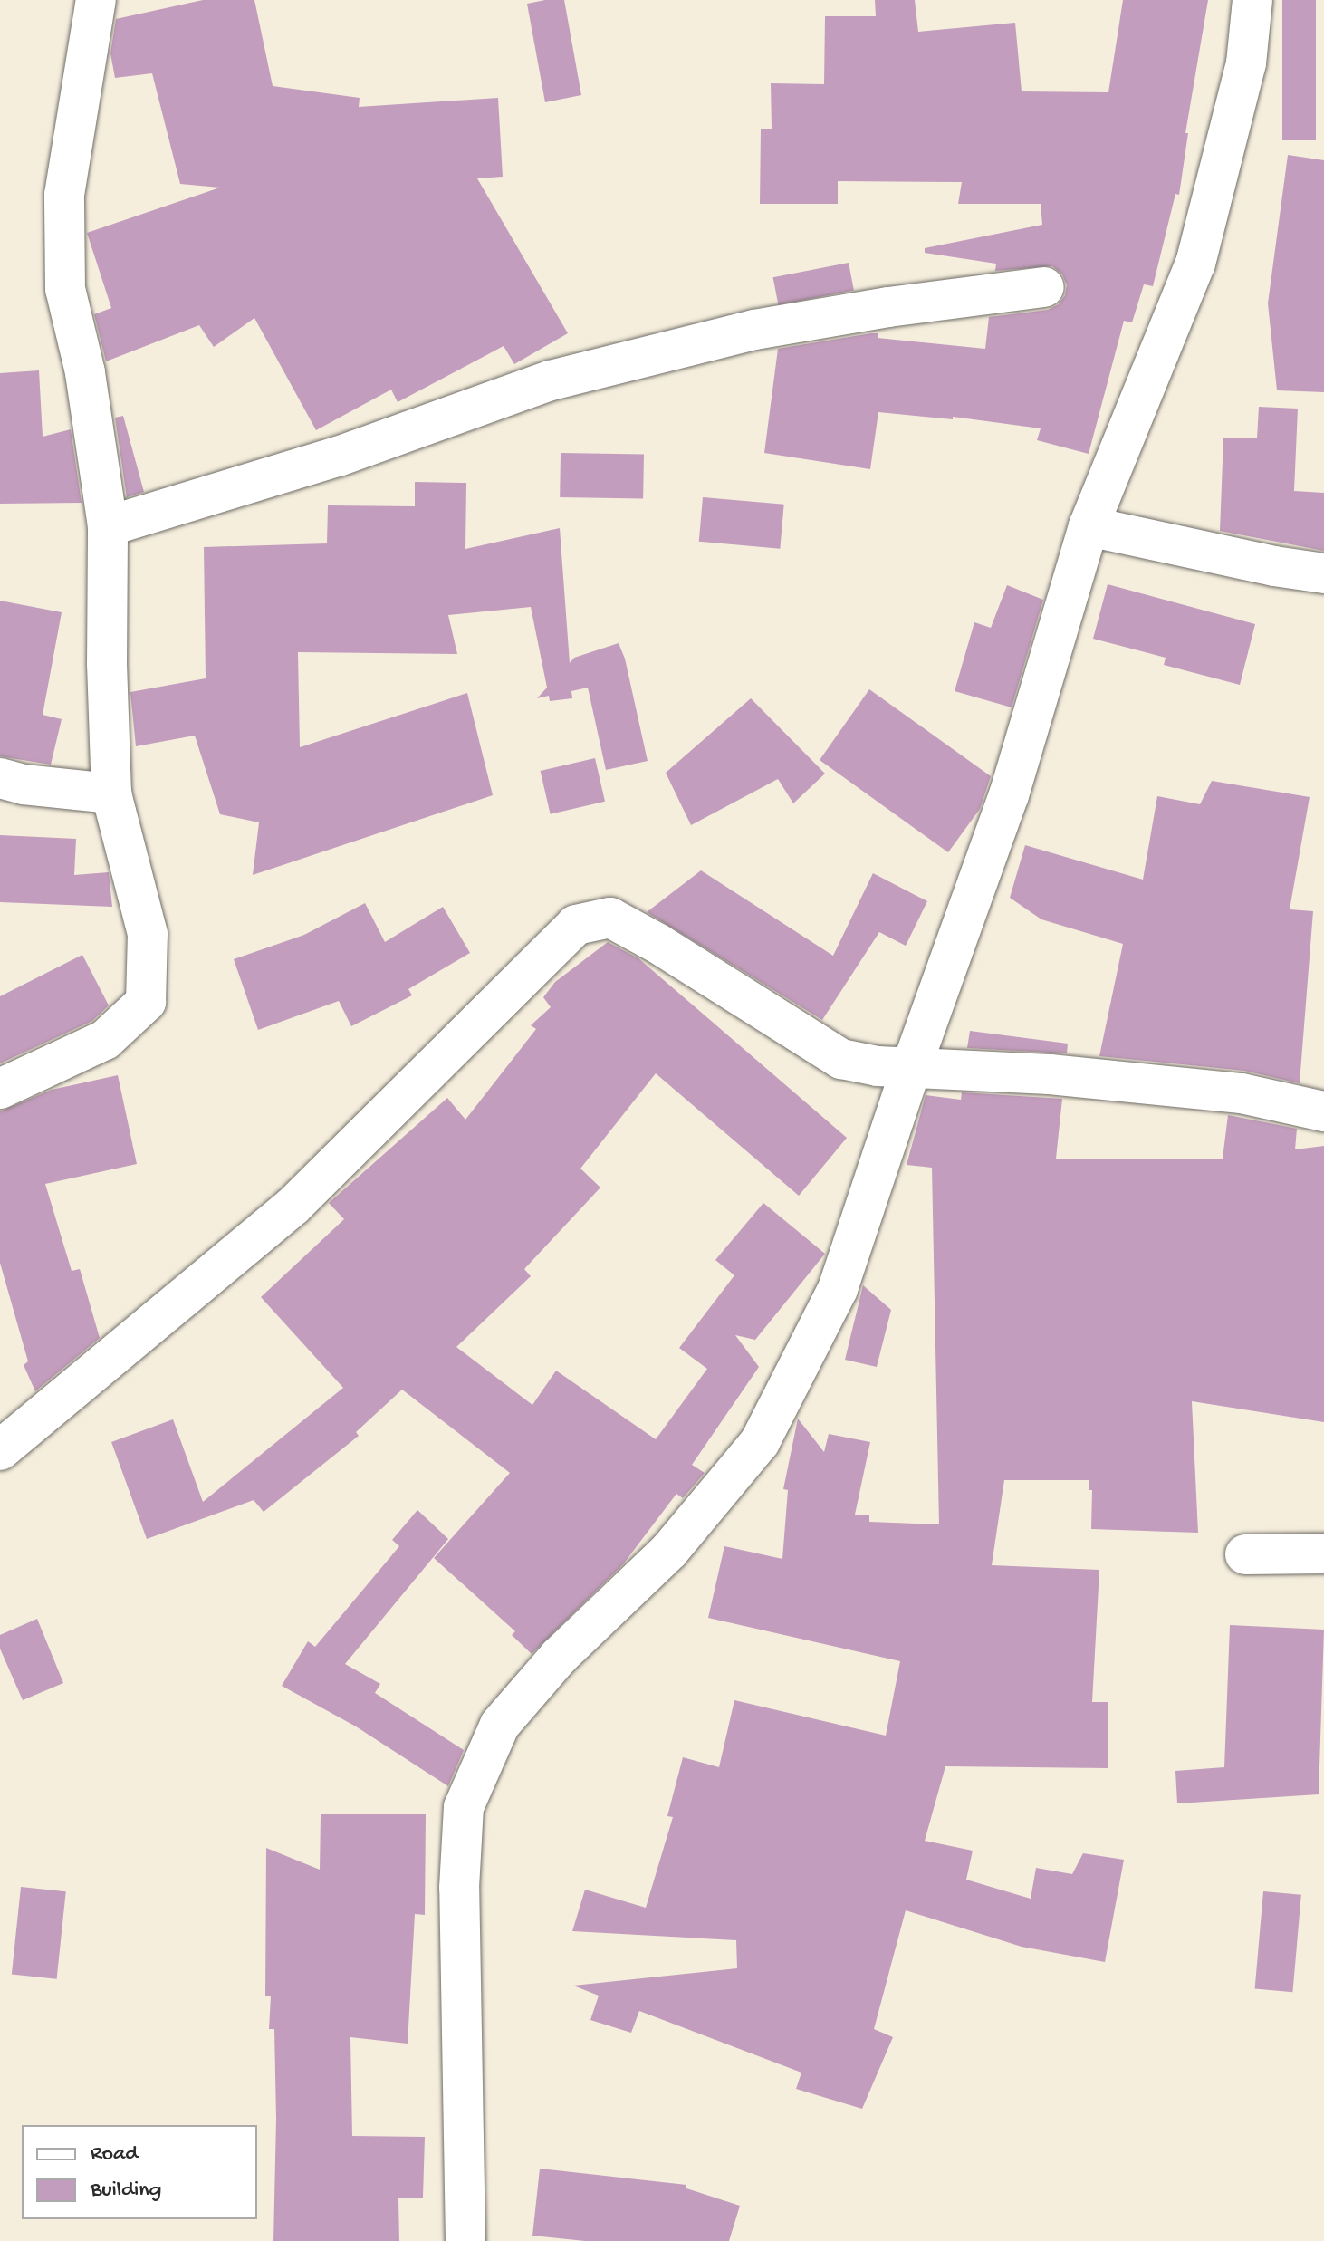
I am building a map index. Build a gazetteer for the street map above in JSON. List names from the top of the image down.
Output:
{
  "legend": ["Road", "Building"]
}
